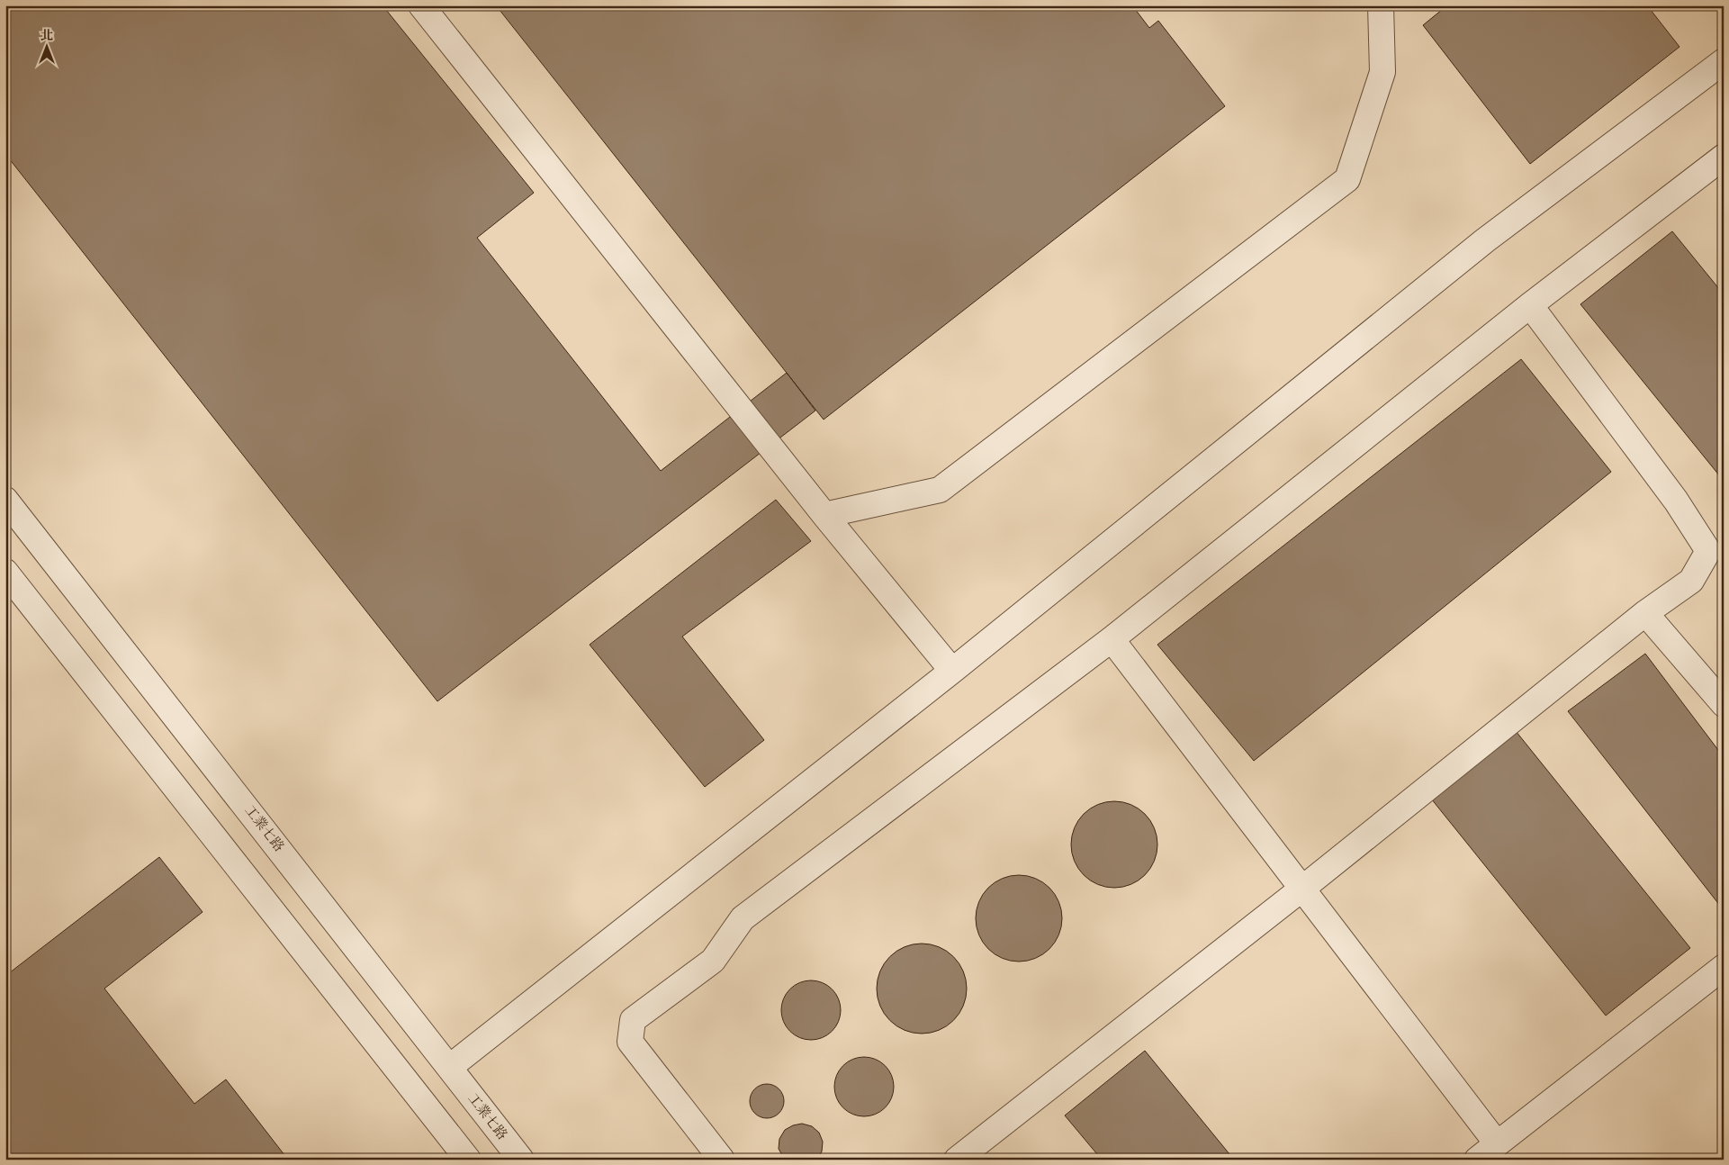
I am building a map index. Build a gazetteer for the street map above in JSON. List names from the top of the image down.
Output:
{
  "streets": {
    "street": ["工業七路"]
  },
  "north": "top"
}
